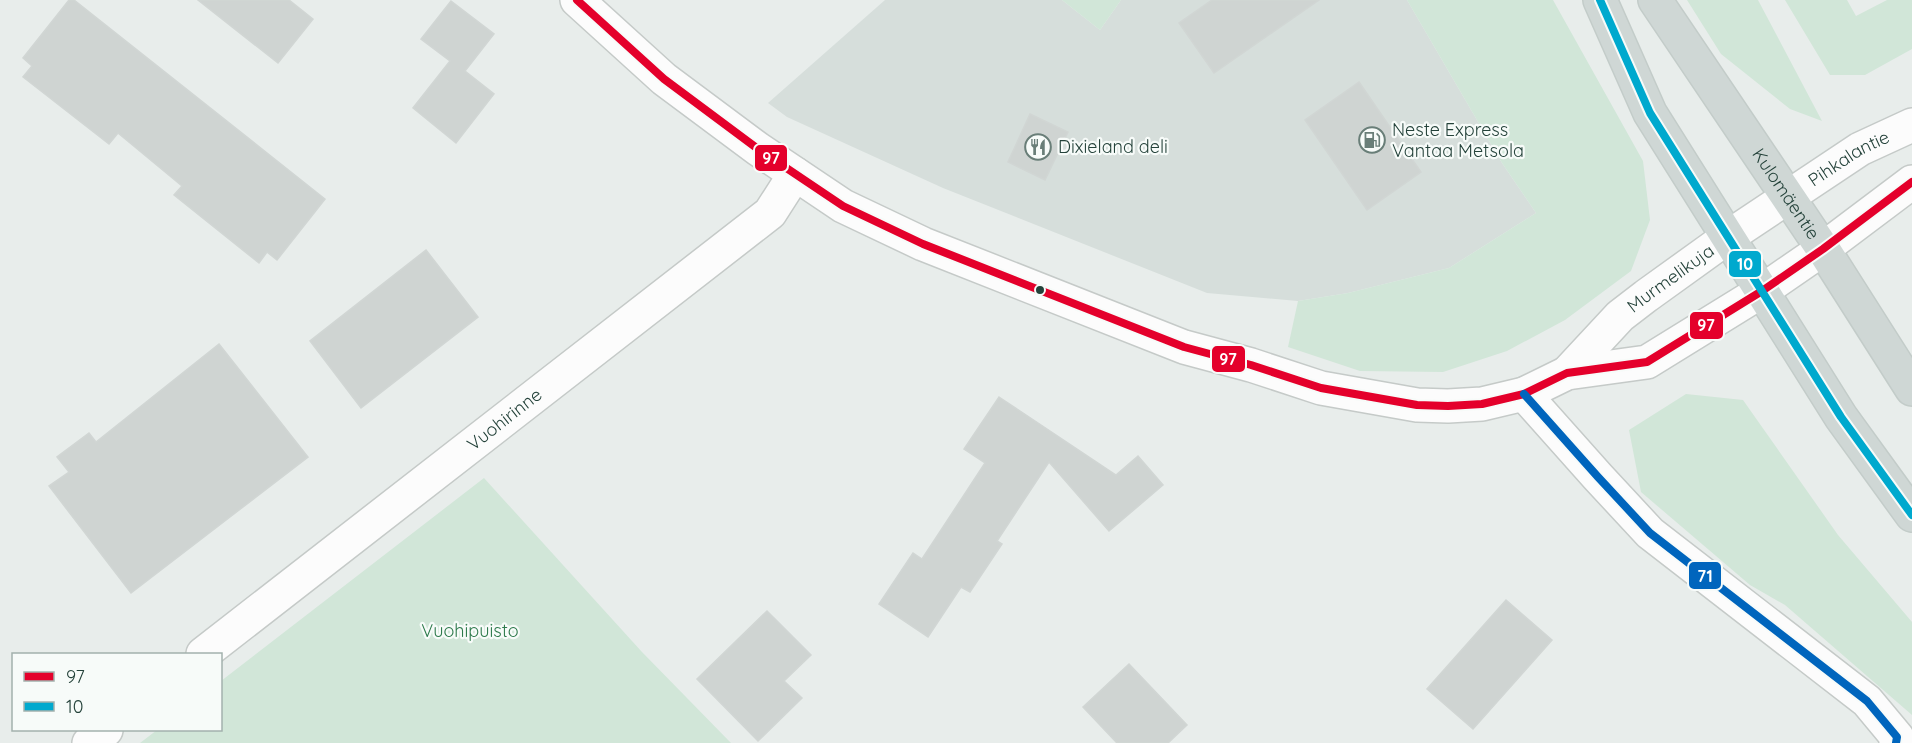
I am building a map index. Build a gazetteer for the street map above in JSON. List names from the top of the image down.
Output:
{
  "streets": {
    "main road": ["Kulomäentie"],
    "street": ["Pihkalantie", "Murmelikuja", "Vuohirinne"]
  },
  "crossings": [
    ["Pihkalantie", "Kulomäentie"],
    ["Pihkalantie", "Murmelikuja"],
    ["Kulomäentie", "Murmelikuja"],
    ["Murmelikuja", "Vuohirinne"]
  ],
  "parks": ["Vuohipuisto"],
  "places": {
    "fuel station": ["Neste Express Vantaa Metsola"],
    "restaurant": ["Dixieland deli"]
  },
  "lines": ["transit line 97", "transit line 10", "transit line 71"],
  "legend": ["97", "10"]
}
